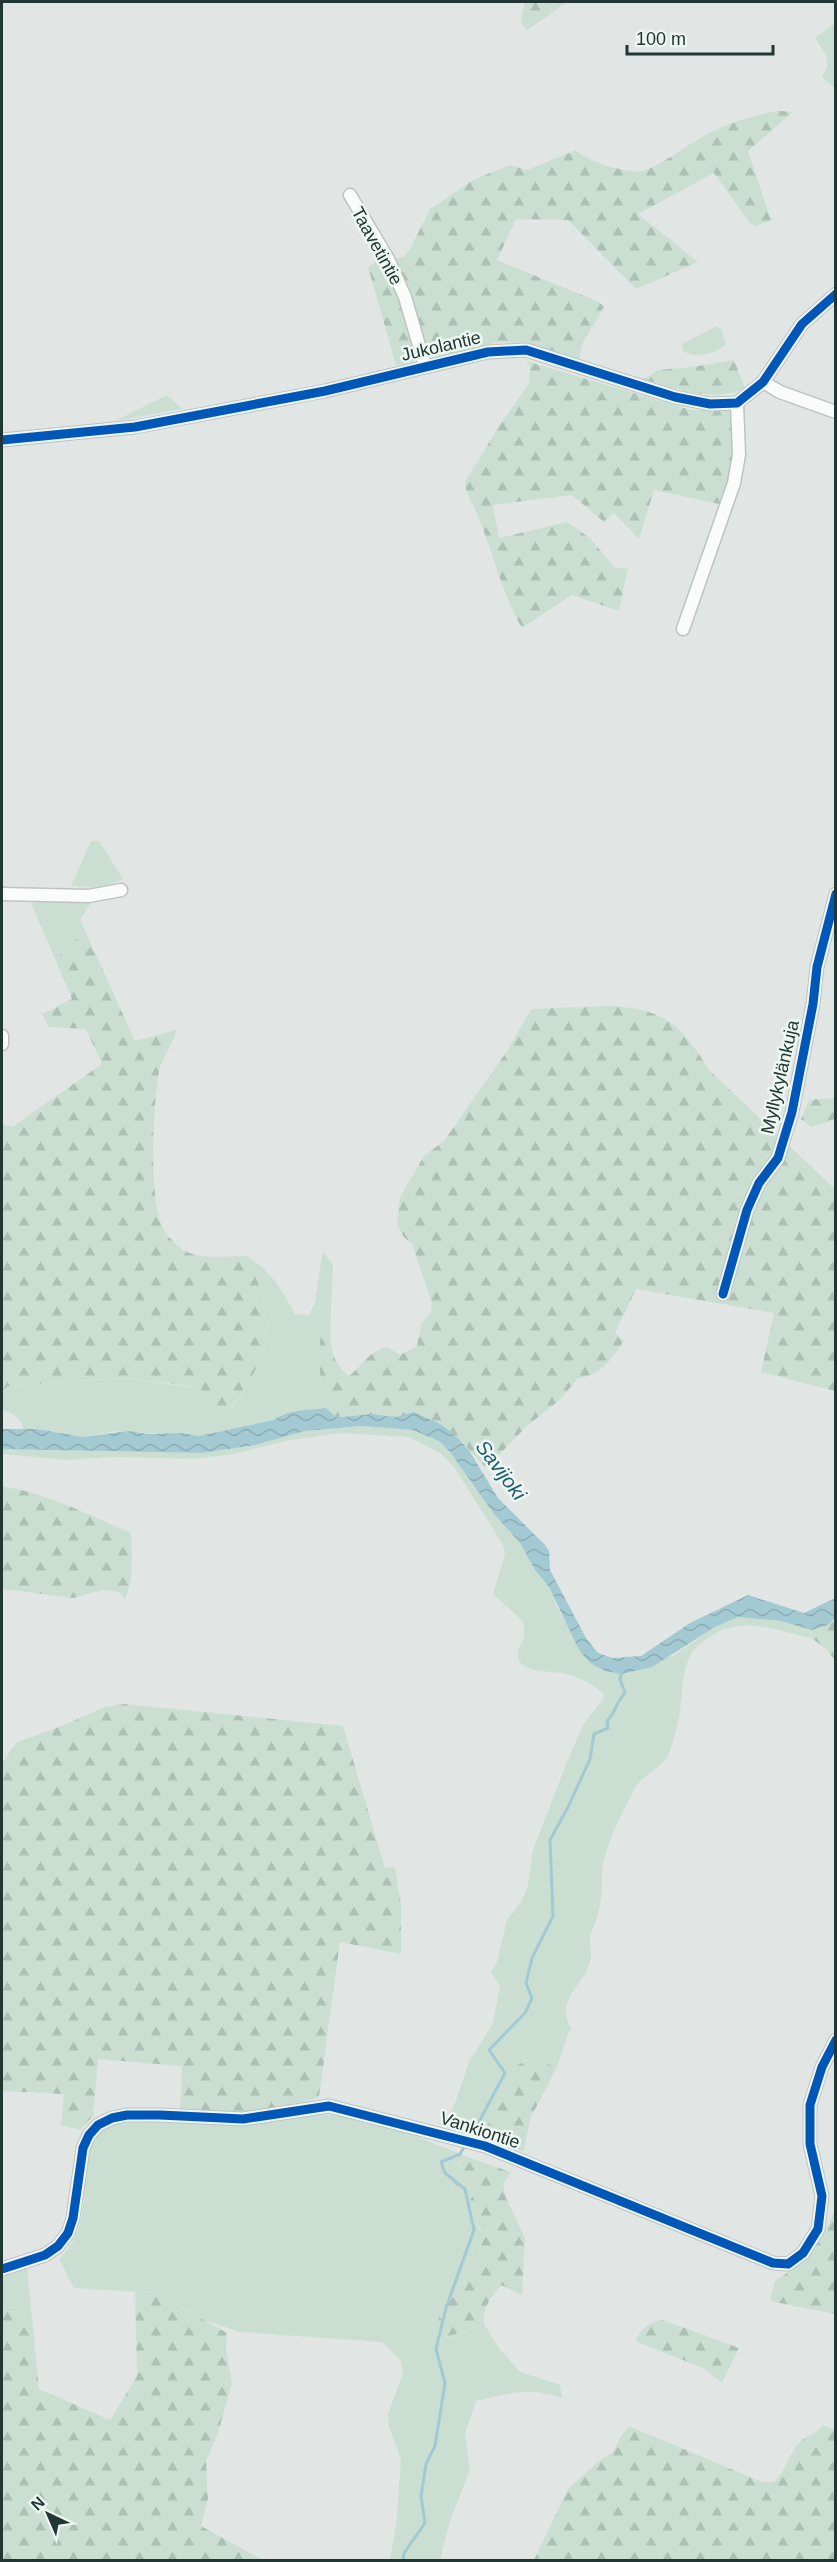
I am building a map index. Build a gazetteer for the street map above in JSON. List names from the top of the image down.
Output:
{
  "streets": {
    "street": [
      "Taavetintie",
      "Jukolantie",
      "Myllykylänkuja",
      "Vankiontie"
    ]
  },
  "crossings": [
    ["Taavetintie", "Jukolantie"]
  ],
  "water": ["Savijoki"],
  "scale_bar": "100 m",
  "north": "top left"
}
